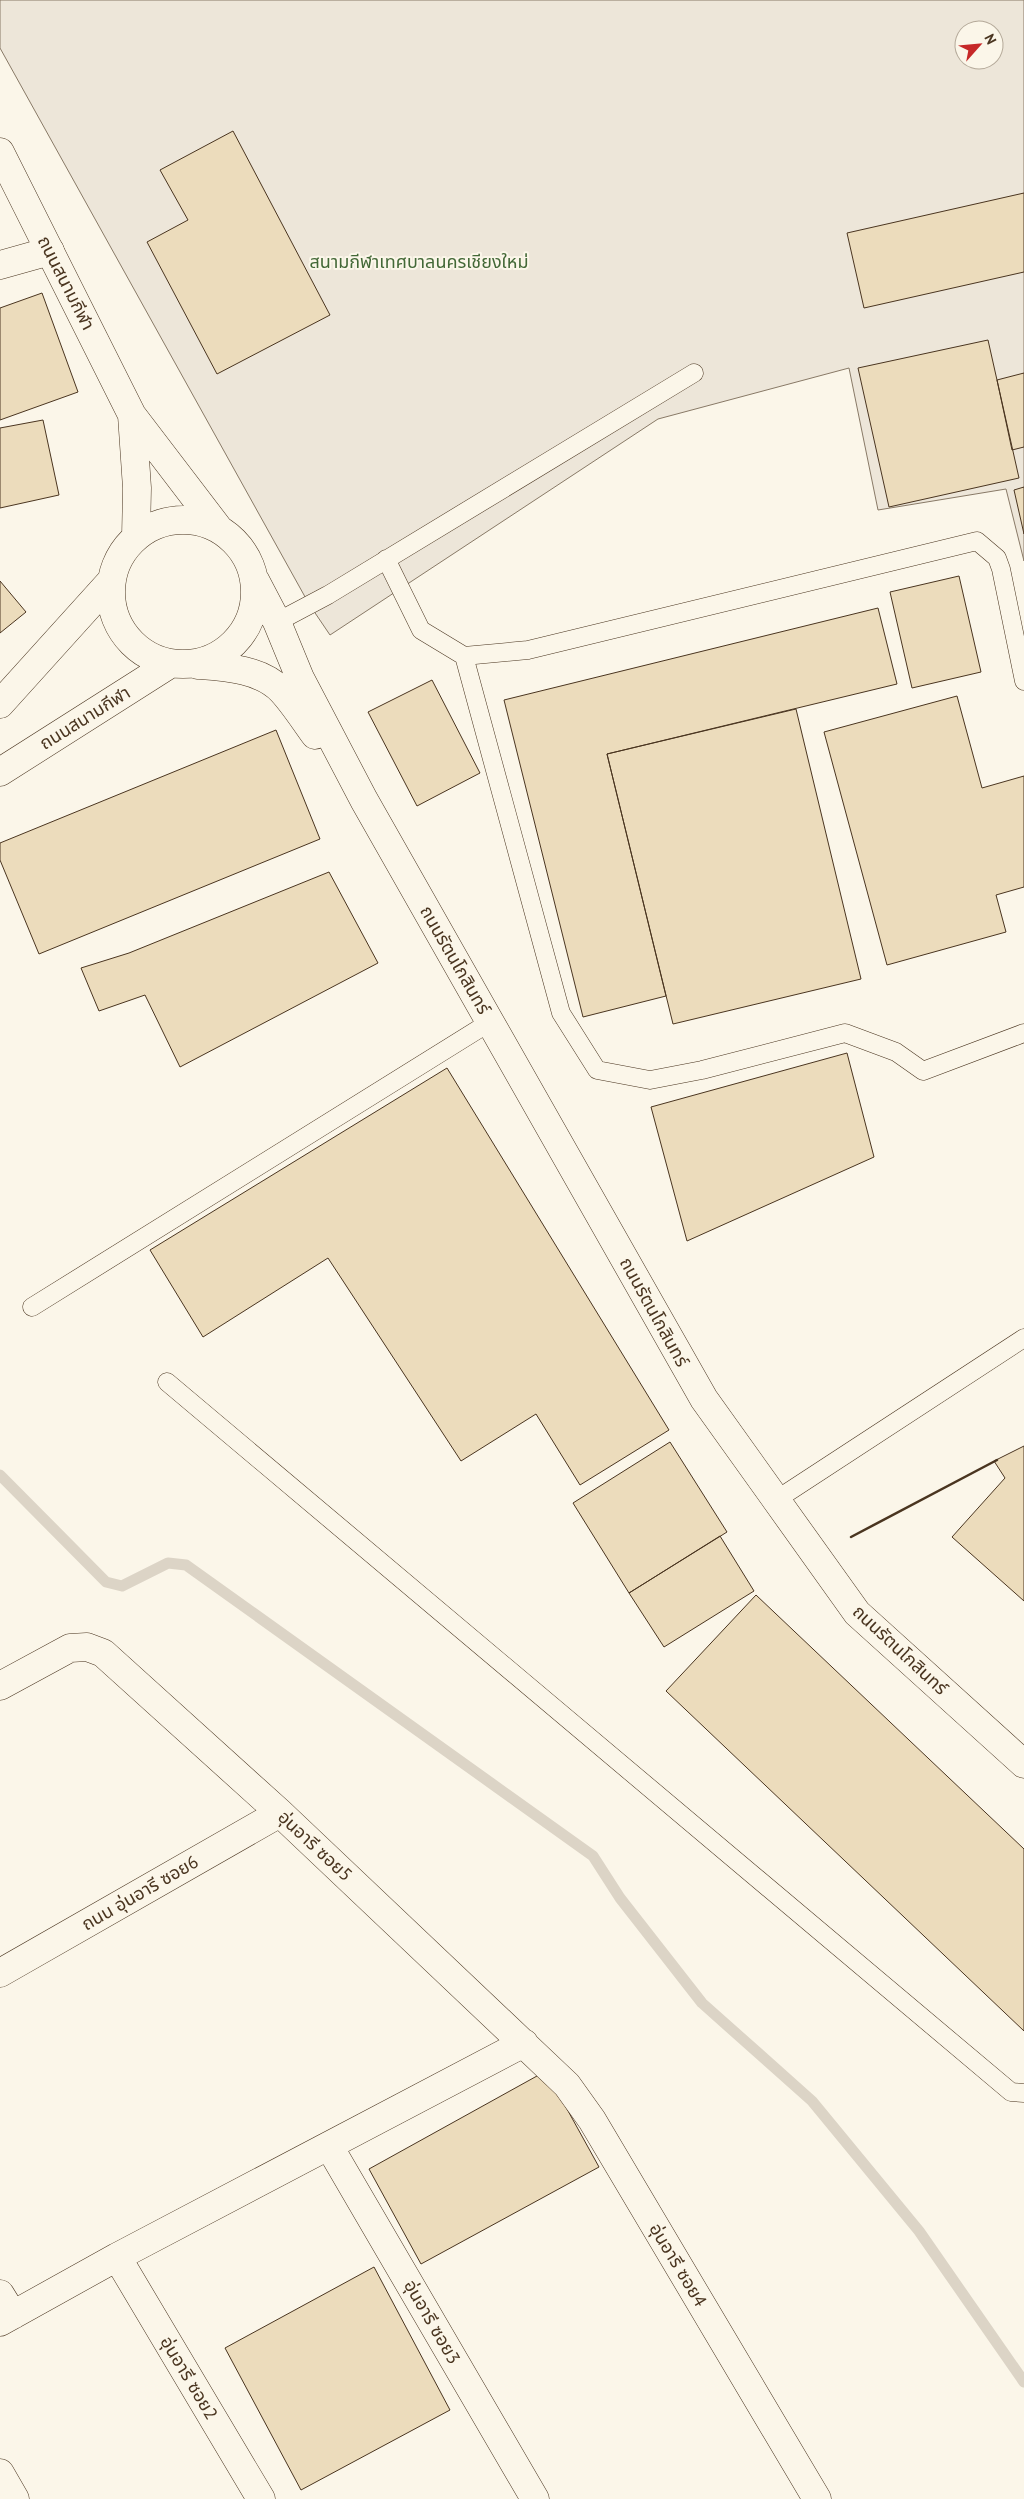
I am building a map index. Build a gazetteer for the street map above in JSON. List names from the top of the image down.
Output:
{
  "streets": {
    "street": [
      "ถนนสนามกีฬา",
      "ถนนรัตนโกสินทร์",
      "อุ่นอารี ซอย5",
      "ถนน อุ่นอารี ซอย6",
      "อุ่นอารี ซอย4",
      "อุ่นอารี ซอย3",
      "อุ่นอารี ซอย2"
    ]
  },
  "crossings": [
    ["ถนนสนามกีฬา", "ถนนรัตนโกสินทร์"],
    ["อุ่นอารี ซอย5", "ถนน อุ่นอารี ซอย6"],
    ["อุ่นอารี ซอย5", "อุ่นอารี ซอย4"]
  ],
  "parks": ["สนามกีฬาเทศบาลนครเชียงใหม่"],
  "north": "top right"
}
